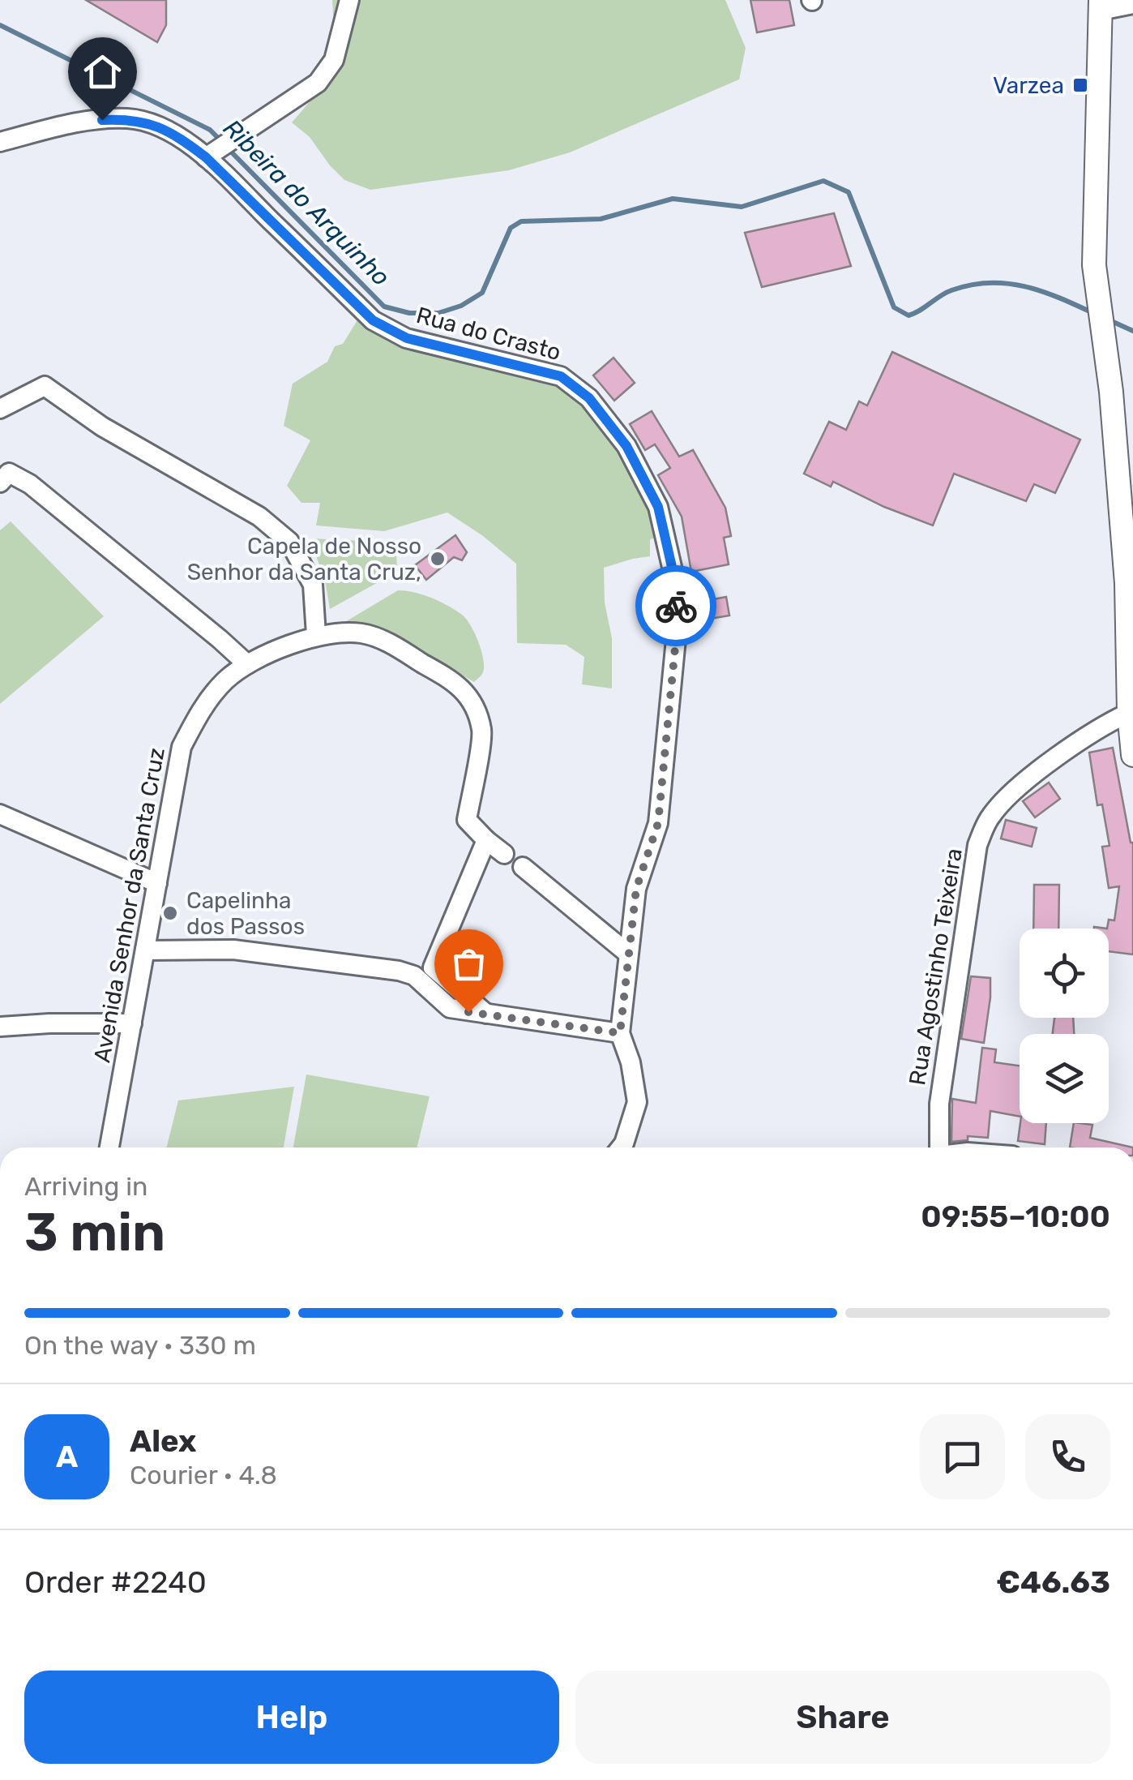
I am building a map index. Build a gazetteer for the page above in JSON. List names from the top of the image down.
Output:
{
  "streets": {
    "street": ["Rua do Crasto", "Avenida Senhor da Santa Cruz", "Rua Agostinho Teixeira"]
  },
  "water": ["Ribeira do Arquinho"],
  "places": {
    "transit": ["Varzea"],
    "other": ["Capela de Nosso Senhor da Santa Cruz,", "Capelinha dos Passos"]
  },
  "page": {
    "heading": ["3 min", "Arriving in", "09:55–10:00"],
    "panel": [
      "Alex",
      "Courier · 4.8",
      "Order #2240",
      "€46.63"
    ],
    "bar": "On the way · 330 m",
    "round": "A",
    "buttons": ["Help", "Share"]
  }
}
